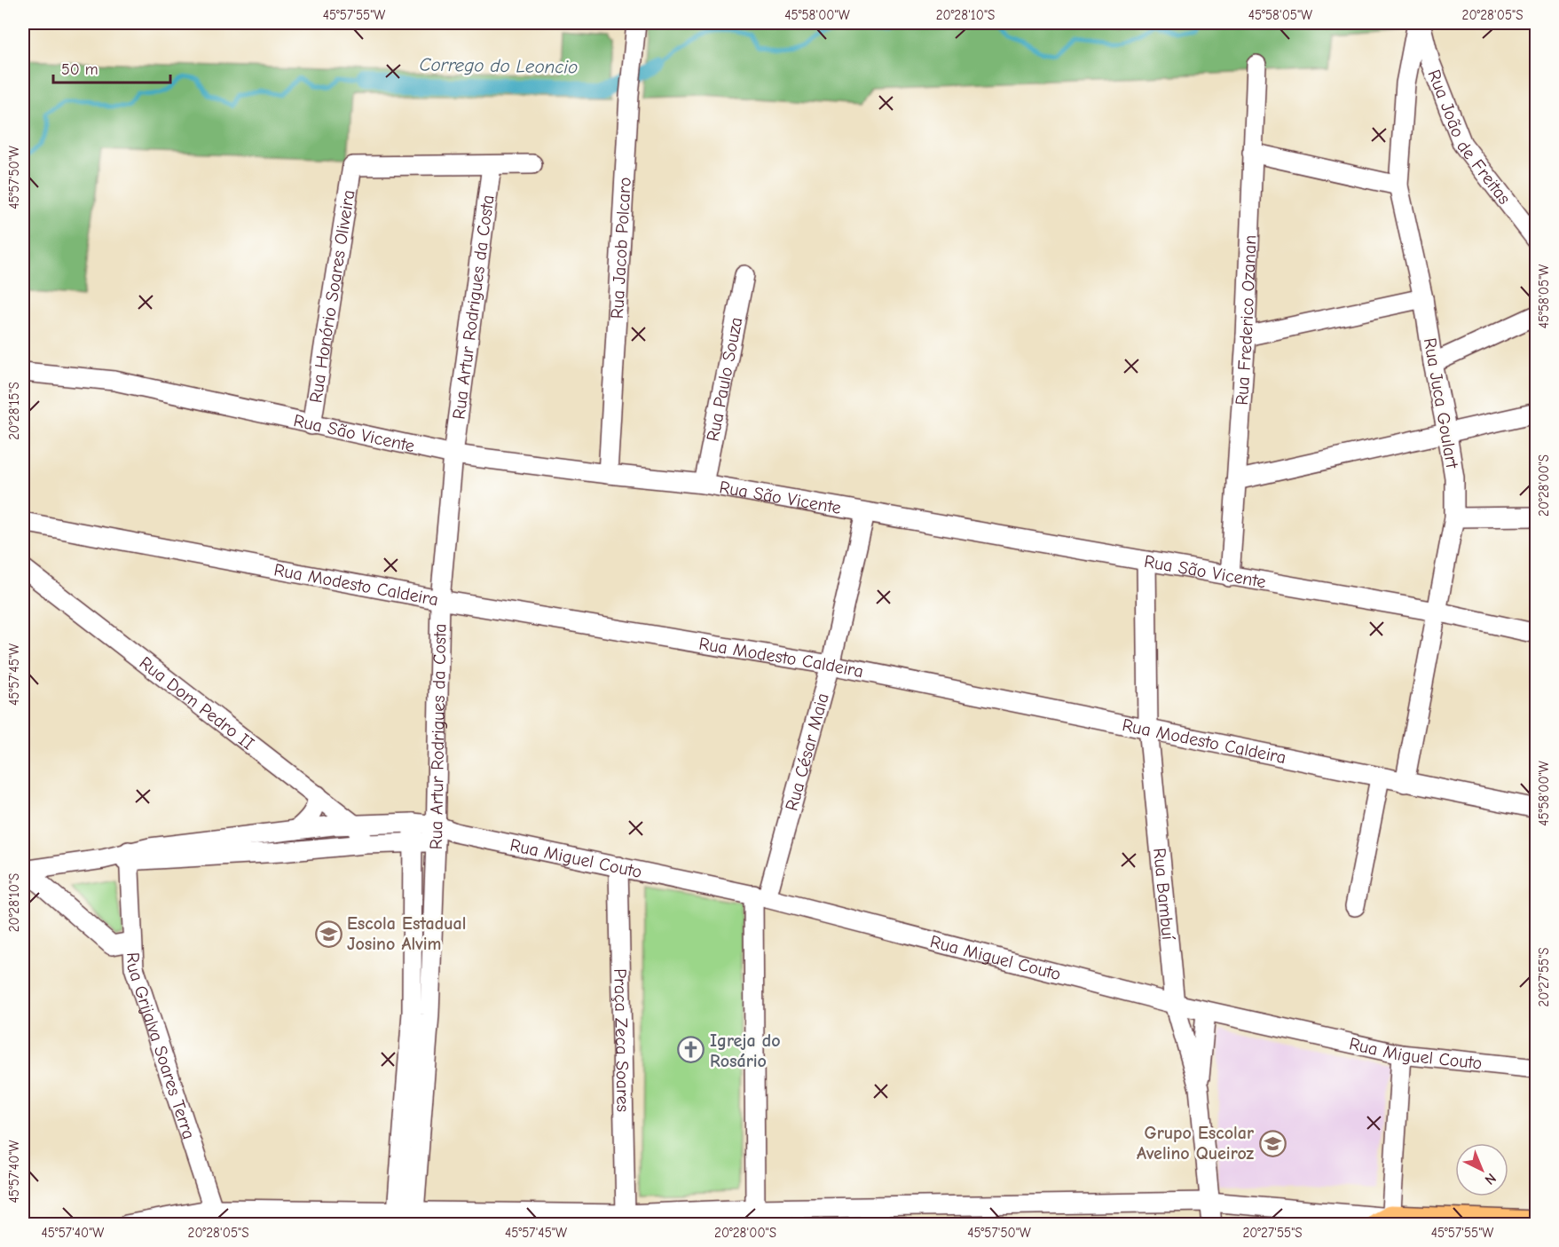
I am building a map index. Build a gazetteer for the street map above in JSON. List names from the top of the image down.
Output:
{
  "streets": {
    "street": [
      "Rua João de Freitas",
      "Rua Jacob Polcaro",
      "Rua Honório Soares Oliveira",
      "Rua Artur Rodrigues da Costa",
      "Rua Frederico Ozanan",
      "Rua Paulo Souza",
      "Rua Juca Goulart",
      "Rua São Vicente",
      "Rua Modesto Caldeira",
      "Rua Dom Pedro II",
      "Rua César Maia",
      "Rua Miguel Couto",
      "Rua Bambuí",
      "Praça Zeca Soares",
      "Rua Grijalva Soares Terra"
    ]
  },
  "crossings": [
    ["Rua João de Freitas", "Rua Juca Goulart"],
    ["Rua Jacob Polcaro", "Rua São Vicente"],
    ["Rua Honório Soares Oliveira", "Rua Artur Rodrigues da Costa"],
    ["Rua Honório Soares Oliveira", "Rua São Vicente"],
    ["Rua Artur Rodrigues da Costa", "Rua São Vicente"],
    ["Rua Artur Rodrigues da Costa", "Rua Modesto Caldeira"],
    ["Rua Artur Rodrigues da Costa", "Rua Miguel Couto"],
    ["Rua Frederico Ozanan", "Rua São Vicente"],
    ["Rua Paulo Souza", "Rua São Vicente"],
    ["Rua Juca Goulart", "Rua São Vicente"],
    ["Rua Juca Goulart", "Rua Modesto Caldeira"],
    ["Rua São Vicente", "Rua César Maia"],
    ["Rua São Vicente", "Rua Bambuí"],
    ["Rua Modesto Caldeira", "Rua César Maia"],
    ["Rua Modesto Caldeira", "Rua Bambuí"],
    ["Rua Dom Pedro II", "Rua Miguel Couto"],
    ["Rua César Maia", "Rua Miguel Couto"],
    ["Rua Miguel Couto", "Rua Bambuí"],
    ["Rua Miguel Couto", "Praça Zeca Soares"],
    ["Rua Miguel Couto", "Rua Grijalva Soares Terra"]
  ],
  "water": ["Corrego do Leoncio"],
  "places": {
    "school or university": ["Escola Estadual Josino Alvim", "Grupo Escolar Avelino Queiroz"],
    "church": ["Igreja do Rosário"]
  },
  "scale_bar": "50 m",
  "north": "bottom right",
  "coordinates": [
    "45°57'55\"W",
    "45°58'00\"W",
    "20°28'10\"S",
    "45°58'05\"W",
    "20°28'05\"S",
    "45°57'50\"W",
    "20°28'15\"S",
    "20°28'00\"S",
    "45°57'45\"W",
    "20°27'55\"S",
    "45°57'40\"W"
  ]
}
